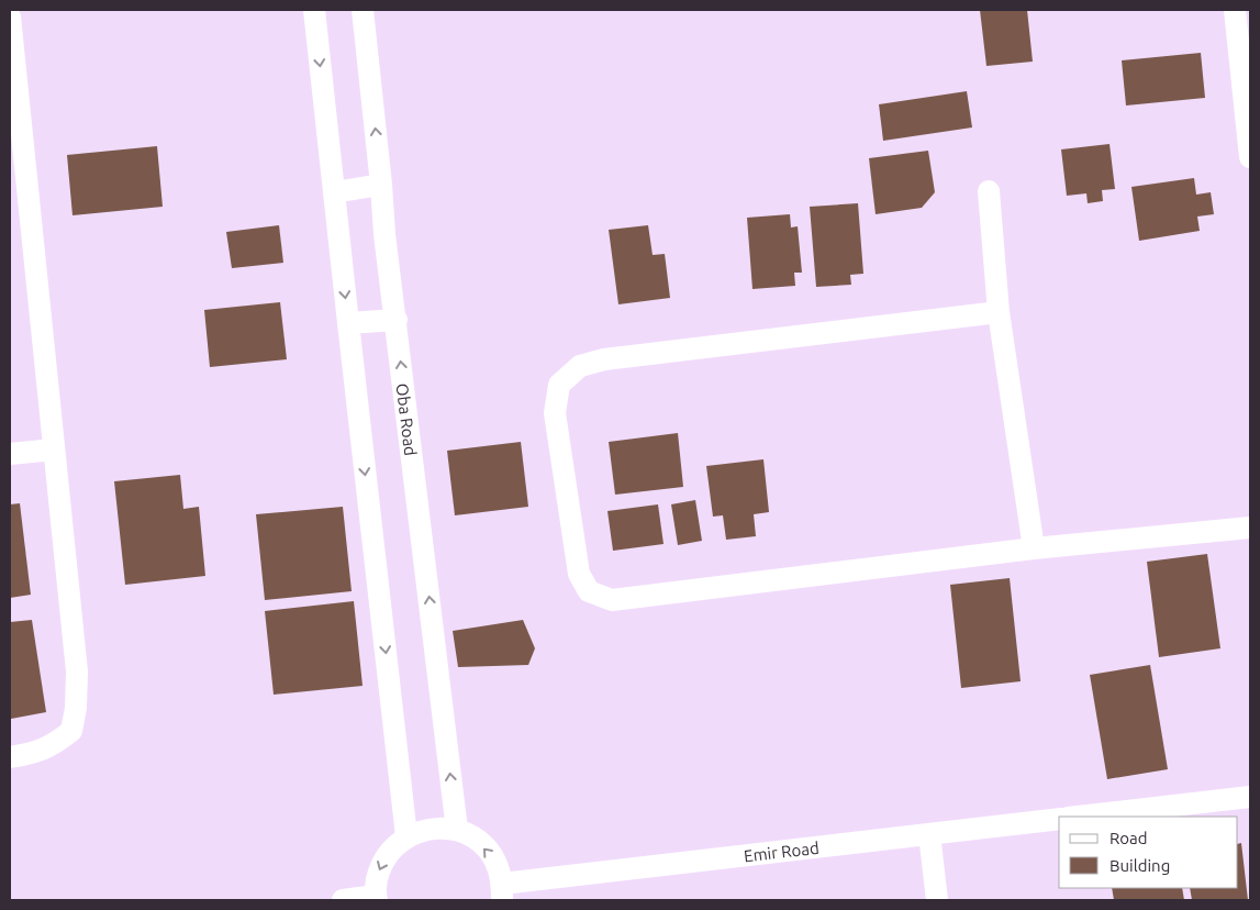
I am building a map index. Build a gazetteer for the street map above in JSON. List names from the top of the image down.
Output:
{
  "streets": {
    "street": ["Oba Road", "Emir Road"]
  },
  "legend": ["Road", "Building"]
}
